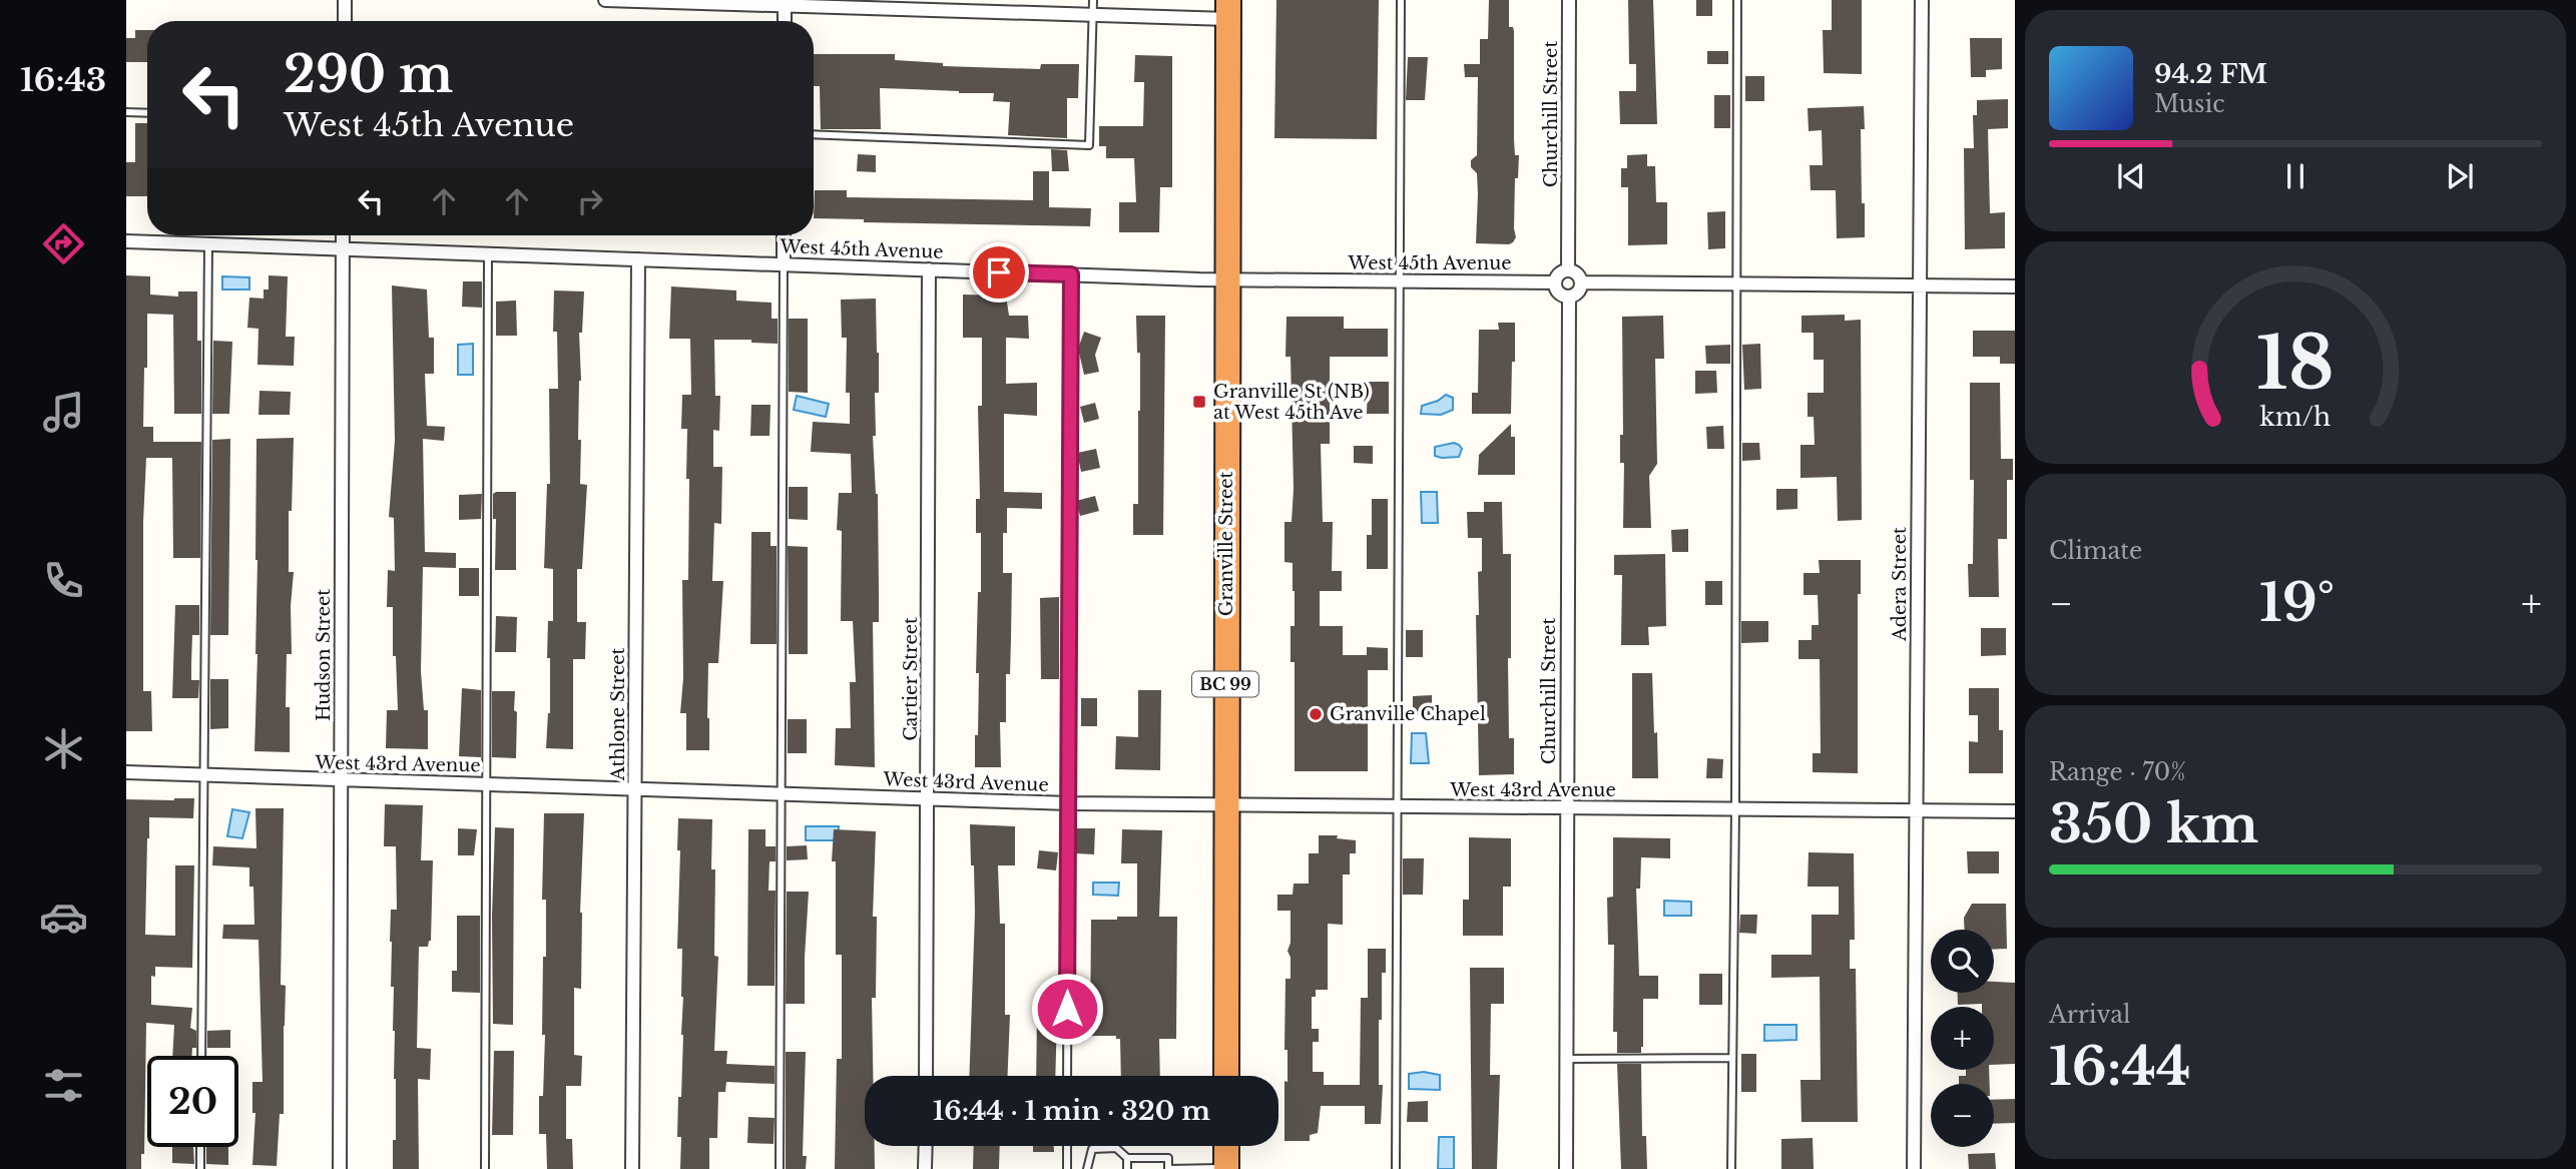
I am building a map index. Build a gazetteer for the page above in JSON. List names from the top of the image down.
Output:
{
  "streets": {
    "highway": ["Granville Street", "BC 99"],
    "street": [
      "Churchill Street",
      "West 45th Avenue",
      "Adera Street",
      "Hudson Street",
      "Cartier Street",
      "Athlone Street",
      "West 43rd Avenue"
    ]
  },
  "crossings": [
    ["Churchill Street", "West 45th Avenue"],
    ["Churchill Street", "West 43rd Avenue"],
    ["West 45th Avenue", "Granville Street"],
    ["West 45th Avenue", "Hudson Street"],
    ["West 45th Avenue", "Cartier Street"],
    ["West 45th Avenue", "Athlone Street"],
    ["Granville Street", "West 43rd Avenue"],
    ["Adera Street", "West 43rd Avenue"],
    ["Hudson Street", "West 43rd Avenue"],
    ["Cartier Street", "West 43rd Avenue"],
    ["Athlone Street", "West 43rd Avenue"]
  ],
  "places": {
    "transit": ["Granville St (NB) at West 45th Ave"],
    "other": ["Granville Chapel"]
  },
  "page": {
    "tabs": "16:43",
    "turn": ["290 m", "West 45th Avenue"],
    "song": ["94.2 FM", "Music"],
    "tile": [
      "Climate",
      ["Range · 70%", "350 km"],
      ["Arrival", "16:44"]
    ],
    "heat": ["−", "19°", "+"],
    "map_buttons": ["+", "−"],
    "limit": "20",
    "trip": "16:44 · 1 min · 320 m",
    "gauge": ["18", "km/h"]
  }
}
